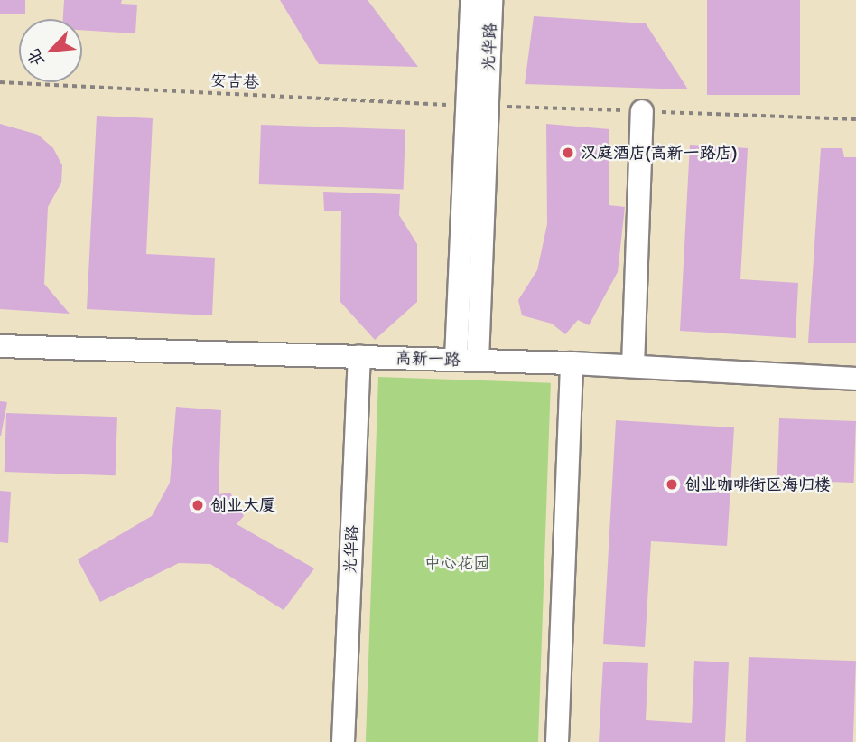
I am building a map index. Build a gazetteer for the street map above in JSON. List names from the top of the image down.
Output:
{
  "streets": {
    "street": ["光华路", "高新一路"],
    "path": ["安吉巷"]
  },
  "crossings": [
    ["光华路", "安吉巷"],
    ["光华路", "高新一路"]
  ],
  "parks": ["中心花园"],
  "places": ["汉庭酒店(高新一路店)", "创业咖啡街区海归楼", "创业大厦"],
  "north": "bottom left"
}
